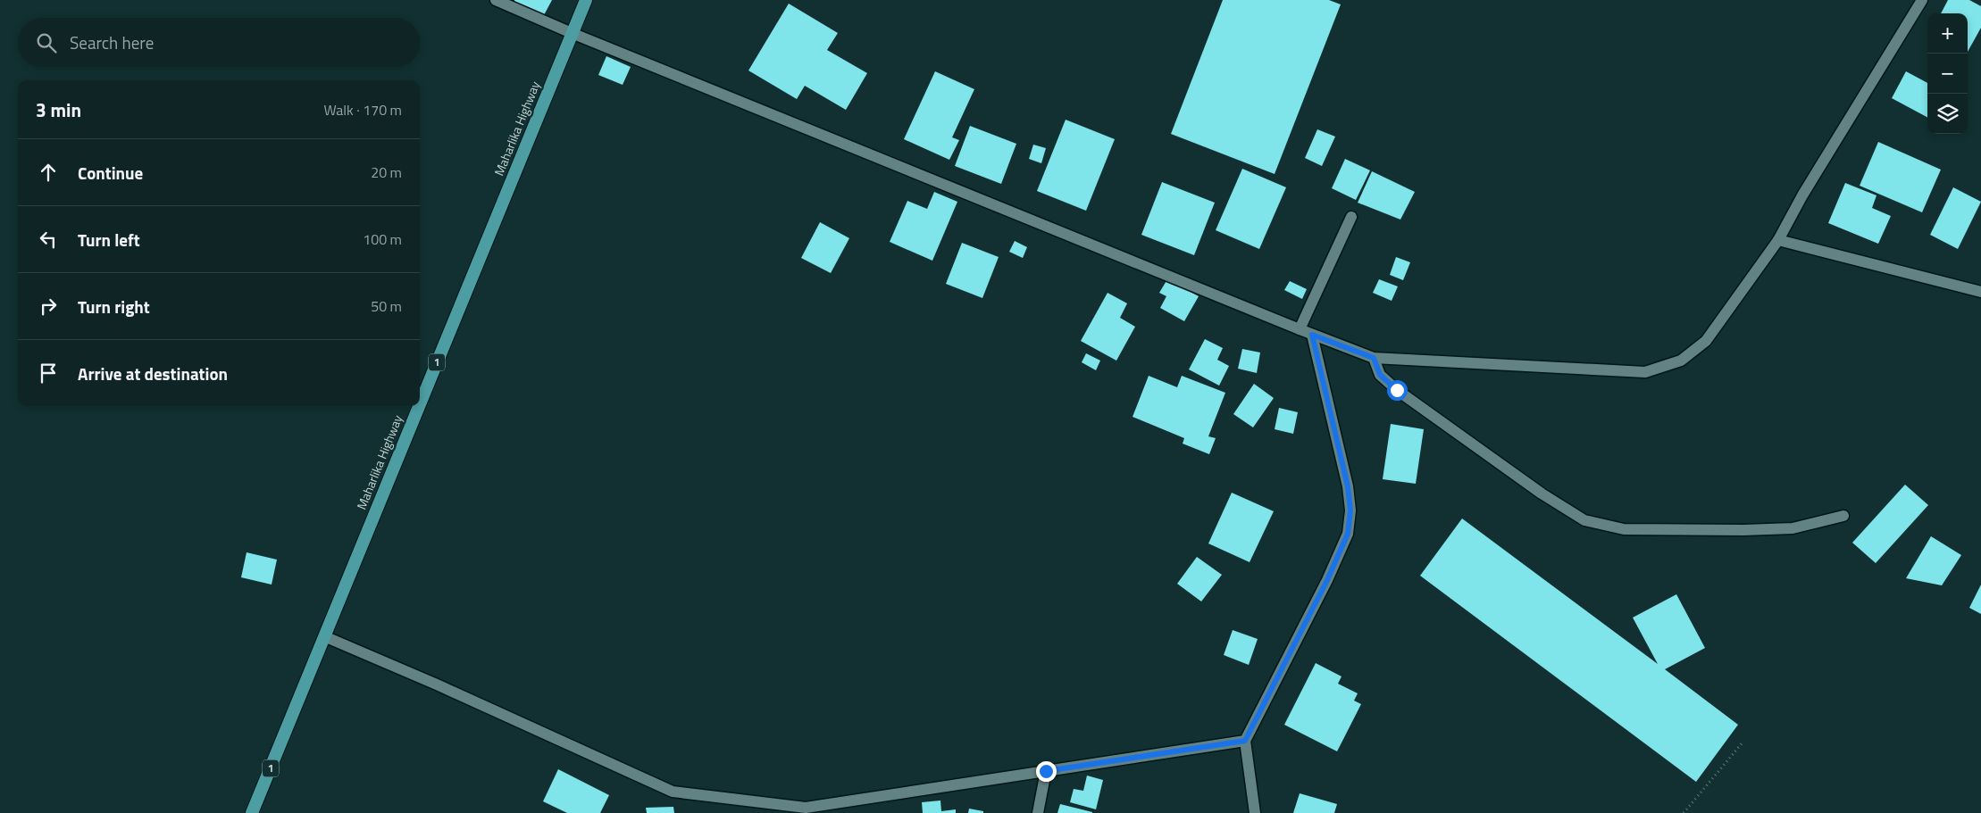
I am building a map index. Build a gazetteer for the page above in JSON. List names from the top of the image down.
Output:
{
  "streets": {
    "highway": ["Maharlika Highway", "1"]
  },
  "page": {
    "map_buttons": ["+", "−"],
    "search": "Search here",
    "heading": ["3 min", "Walk · 170 m"],
    "list": [
      ["Continue", "20 m"],
      ["Turn left", "100 m"],
      ["Turn right", "50 m"],
      "Arrive at destination"
    ]
  }
}
